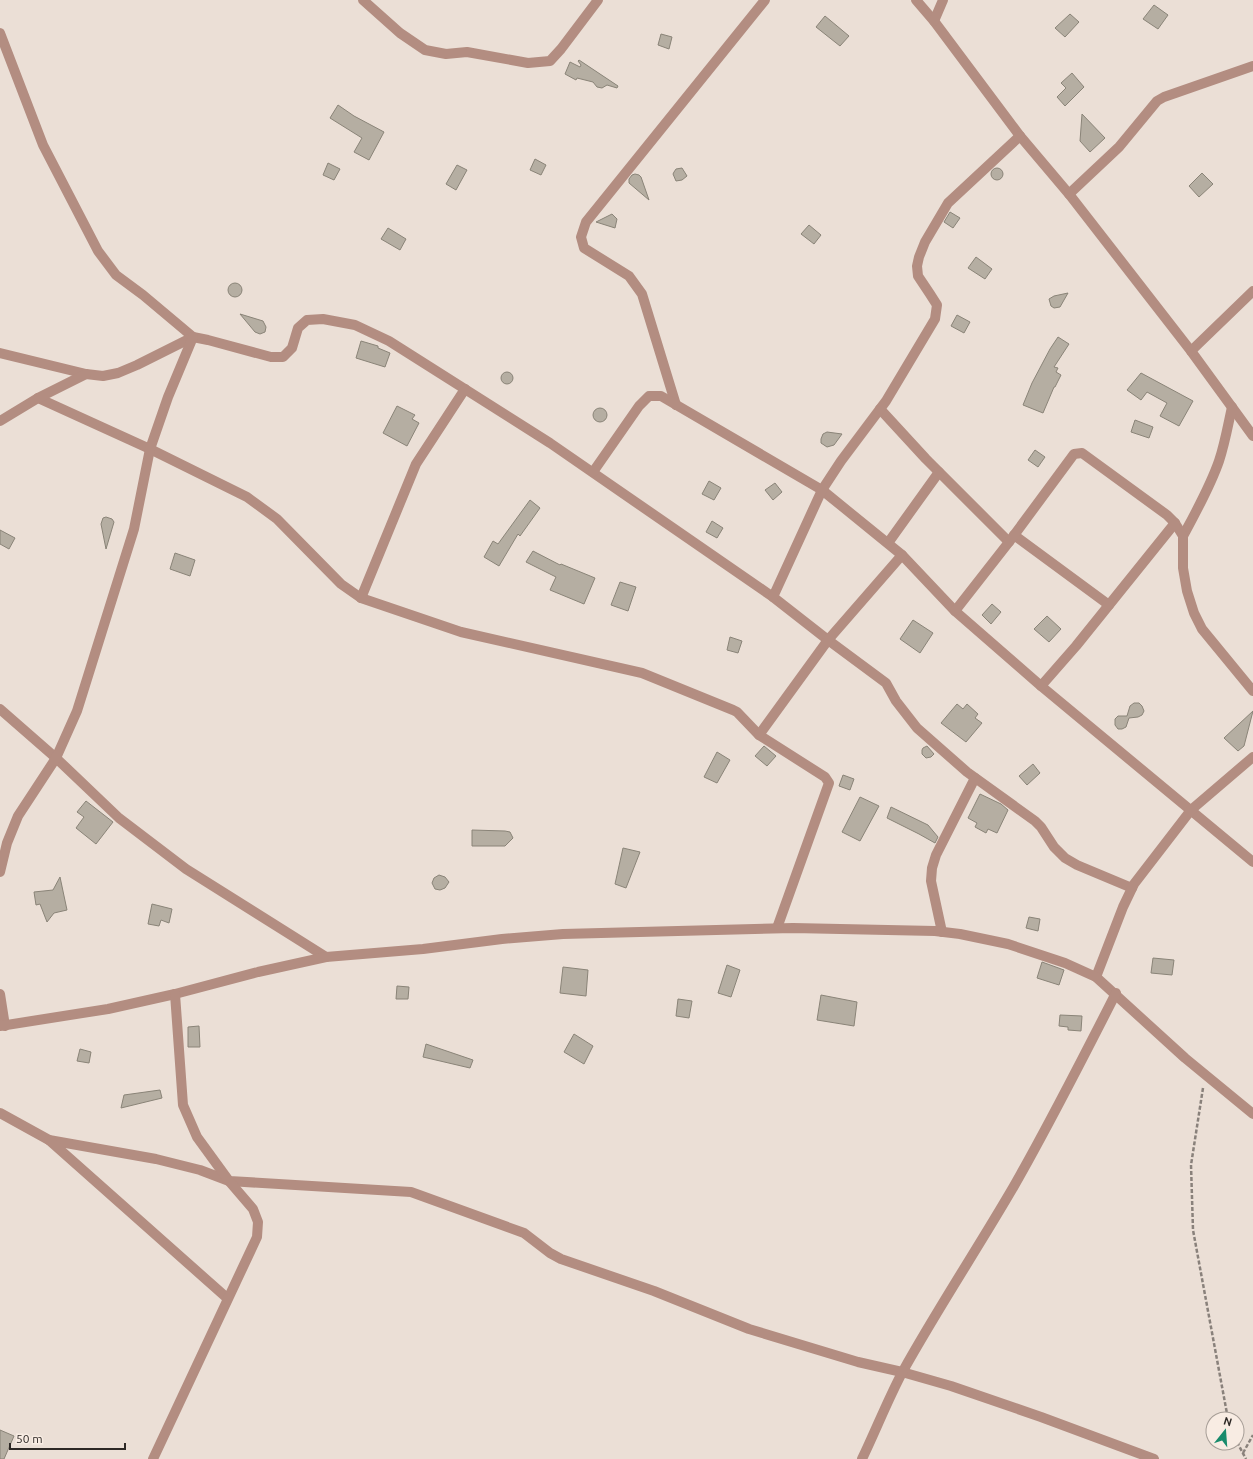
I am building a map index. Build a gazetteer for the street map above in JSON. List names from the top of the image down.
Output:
{
  "scale_bar": "50 m",
  "north": "top"
}
